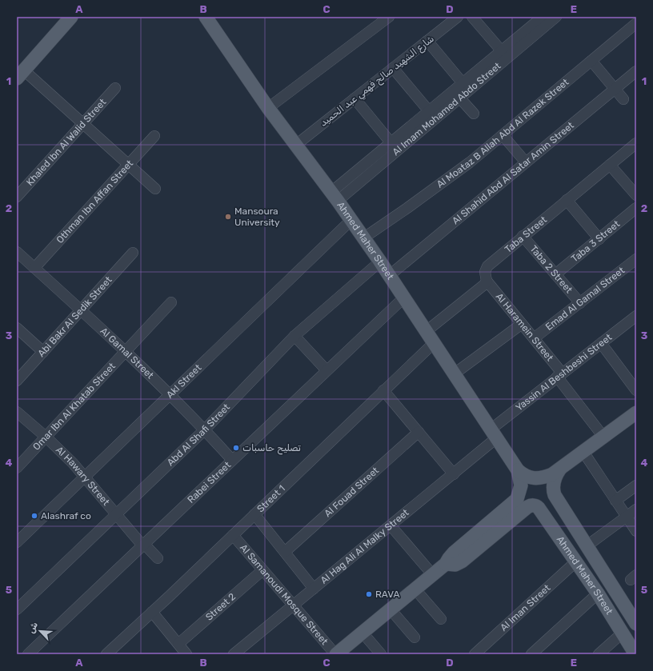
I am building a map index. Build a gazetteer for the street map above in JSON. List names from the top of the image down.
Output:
{
  "streets": {
    "main road": ["Ahmed Maher Street"],
    "street": [
      "شارع الشهيد صالح فهمي عبد الحميد",
      "Al Imam Mohamed Abdo Street",
      "Al Moataz B Allah Abd Al Razek Street",
      "Khaled Ibn Al Walid Street",
      "Al Shahid Abd Al Satar Amin Street",
      "Othman Ibn Affan Street",
      "Taba Street",
      "Taba 3 Street",
      "Taba 2 Street",
      "Emad Al Gamal Street",
      "Abi Bakr Al Sedik Street",
      "Al Haramein Street",
      "Al Gamal Street",
      "Yassin Al Beshbeshi Street",
      "Akl Street",
      "Omar Ibn Al Khatab Street",
      "Abd Al Shafi Street",
      "Al Hawary Street",
      "Rabei Street",
      "Al Fouad Street",
      "Street 1",
      "Al Hag Ali Al Malky Street",
      "Al Samanoudi Mosque Street",
      "Street 2",
      "Al Iman Street"
    ]
  },
  "crossings": [
    ["شارع الشهيد صالح فهمي عبد الحميد", "Ahmed Maher Street"],
    ["Al Imam Mohamed Abdo Street", "Ahmed Maher Street"],
    ["Al Moataz B Allah Abd Al Razek Street", "Ahmed Maher Street"],
    ["Al Shahid Abd Al Satar Amin Street", "Ahmed Maher Street"],
    ["Othman Ibn Affan Street", "Al Gamal Street"],
    ["Taba Street", "Taba 2 Street"],
    ["Taba Street", "Al Haramein Street"],
    ["Ahmed Maher Street", "Yassin Al Beshbeshi Street"],
    ["Ahmed Maher Street", "Akl Street"],
    ["Ahmed Maher Street", "Abd Al Shafi Street"],
    ["Ahmed Maher Street", "Rabei Street"],
    ["Ahmed Maher Street", "Street 1"],
    ["Ahmed Maher Street", "Al Hag Ali Al Malky Street"],
    ["Ahmed Maher Street", "Al Iman Street"],
    ["Taba 3 Street", "Taba 2 Street"],
    ["Taba 2 Street", "Emad Al Gamal Street"],
    ["Emad Al Gamal Street", "Al Haramein Street"],
    ["Abi Bakr Al Sedik Street", "Al Gamal Street"],
    ["Al Haramein Street", "Yassin Al Beshbeshi Street"],
    ["Al Gamal Street", "Akl Street"],
    ["Al Gamal Street", "Omar Ibn Al Khatab Street"],
    ["Al Gamal Street", "Abd Al Shafi Street"],
    ["Al Gamal Street", "Rabei Street"],
    ["Yassin Al Beshbeshi Street", "Al Hag Ali Al Malky Street"],
    ["Akl Street", "Al Hawary Street"],
    ["Omar Ibn Al Khatab Street", "Al Hawary Street"],
    ["Abd Al Shafi Street", "Al Hawary Street"],
    ["Al Hawary Street", "Rabei Street"],
    ["Street 1", "Al Samanoudi Mosque Street"],
    ["Al Hag Ali Al Malky Street", "Al Samanoudi Mosque Street"],
    ["Al Samanoudi Mosque Street", "Street 2"]
  ],
  "places": [
    "Mansoura University",
    "تصليح حاسبات",
    "Alashraf co",
    "RAVA"
  ],
  "north": "top left",
  "grid": {
    "columns": [
      "A",
      "B",
      "C",
      "D",
      "E"
    ],
    "rows": [
      "1",
      "2",
      "3",
      "4",
      "5"
    ]
  }
}
